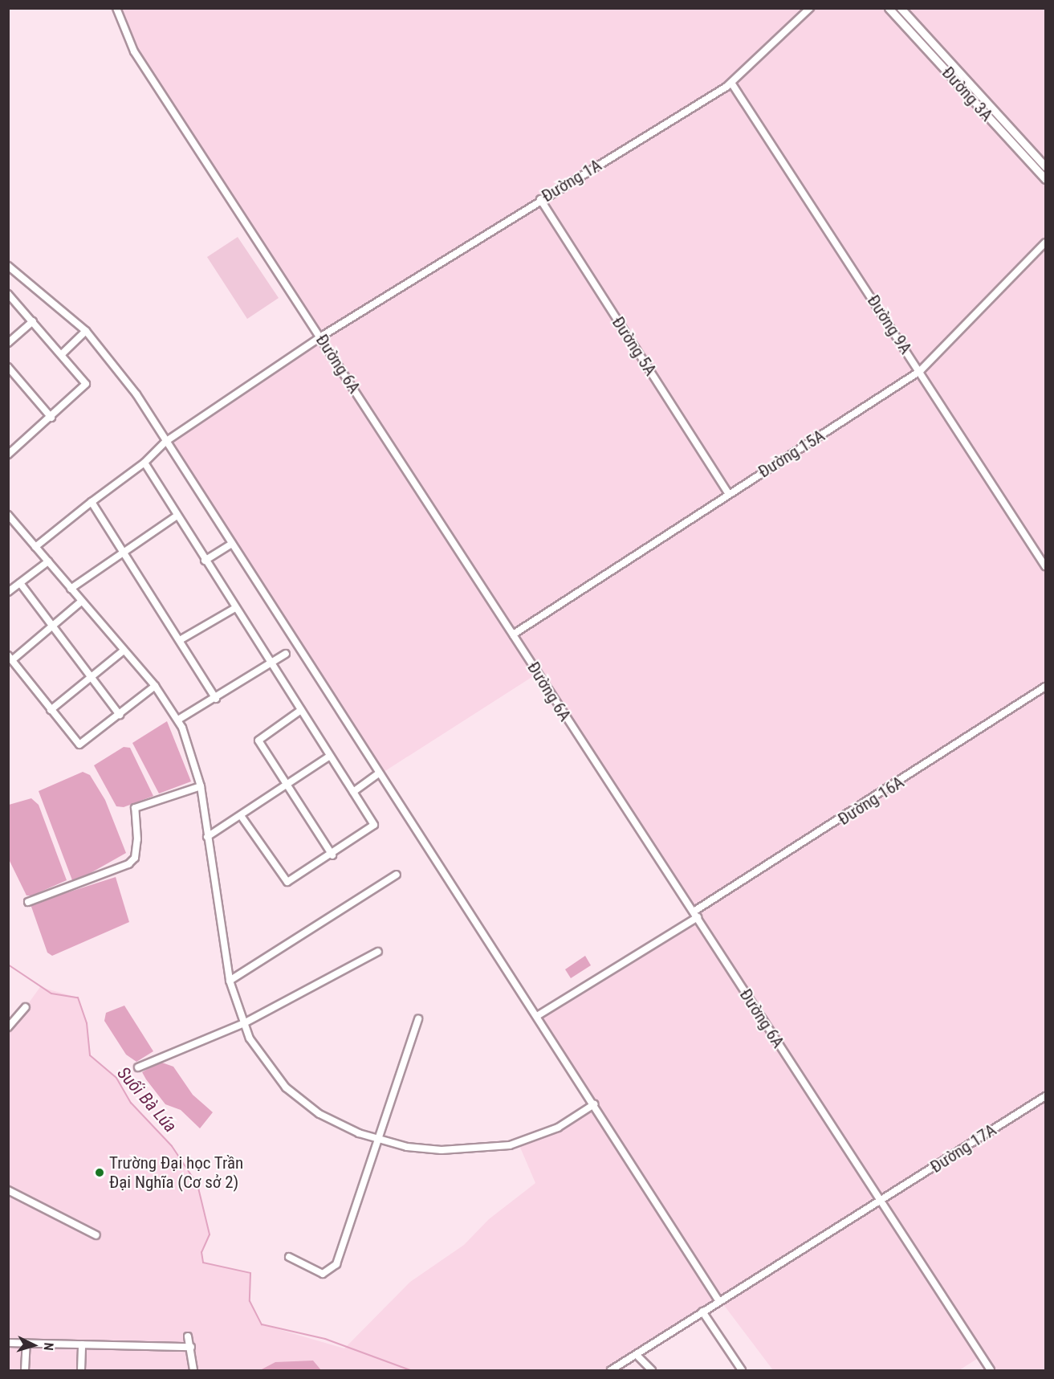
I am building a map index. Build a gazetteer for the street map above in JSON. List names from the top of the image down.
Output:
{
  "streets": {
    "street": [
      "Đường 3A",
      "Đường 1A",
      "Đường 9A",
      "Đường 5A",
      "Đường 6A",
      "Đường 15A",
      "Đường 16A",
      "Đường 17A"
    ]
  },
  "crossings": [
    ["Đường 1A", "Đường 9A"],
    ["Đường 1A", "Đường 5A"],
    ["Đường 1A", "Đường 6A"],
    ["Đường 9A", "Đường 15A"],
    ["Đường 5A", "Đường 15A"],
    ["Đường 6A", "Đường 15A"],
    ["Đường 6A", "Đường 16A"],
    ["Đường 6A", "Đường 17A"]
  ],
  "water": ["Suối Bà Lúa"],
  "places": ["Trường Đại học Trần Đại Nghĩa (Cơ sở 2)"],
  "north": "right"
}
